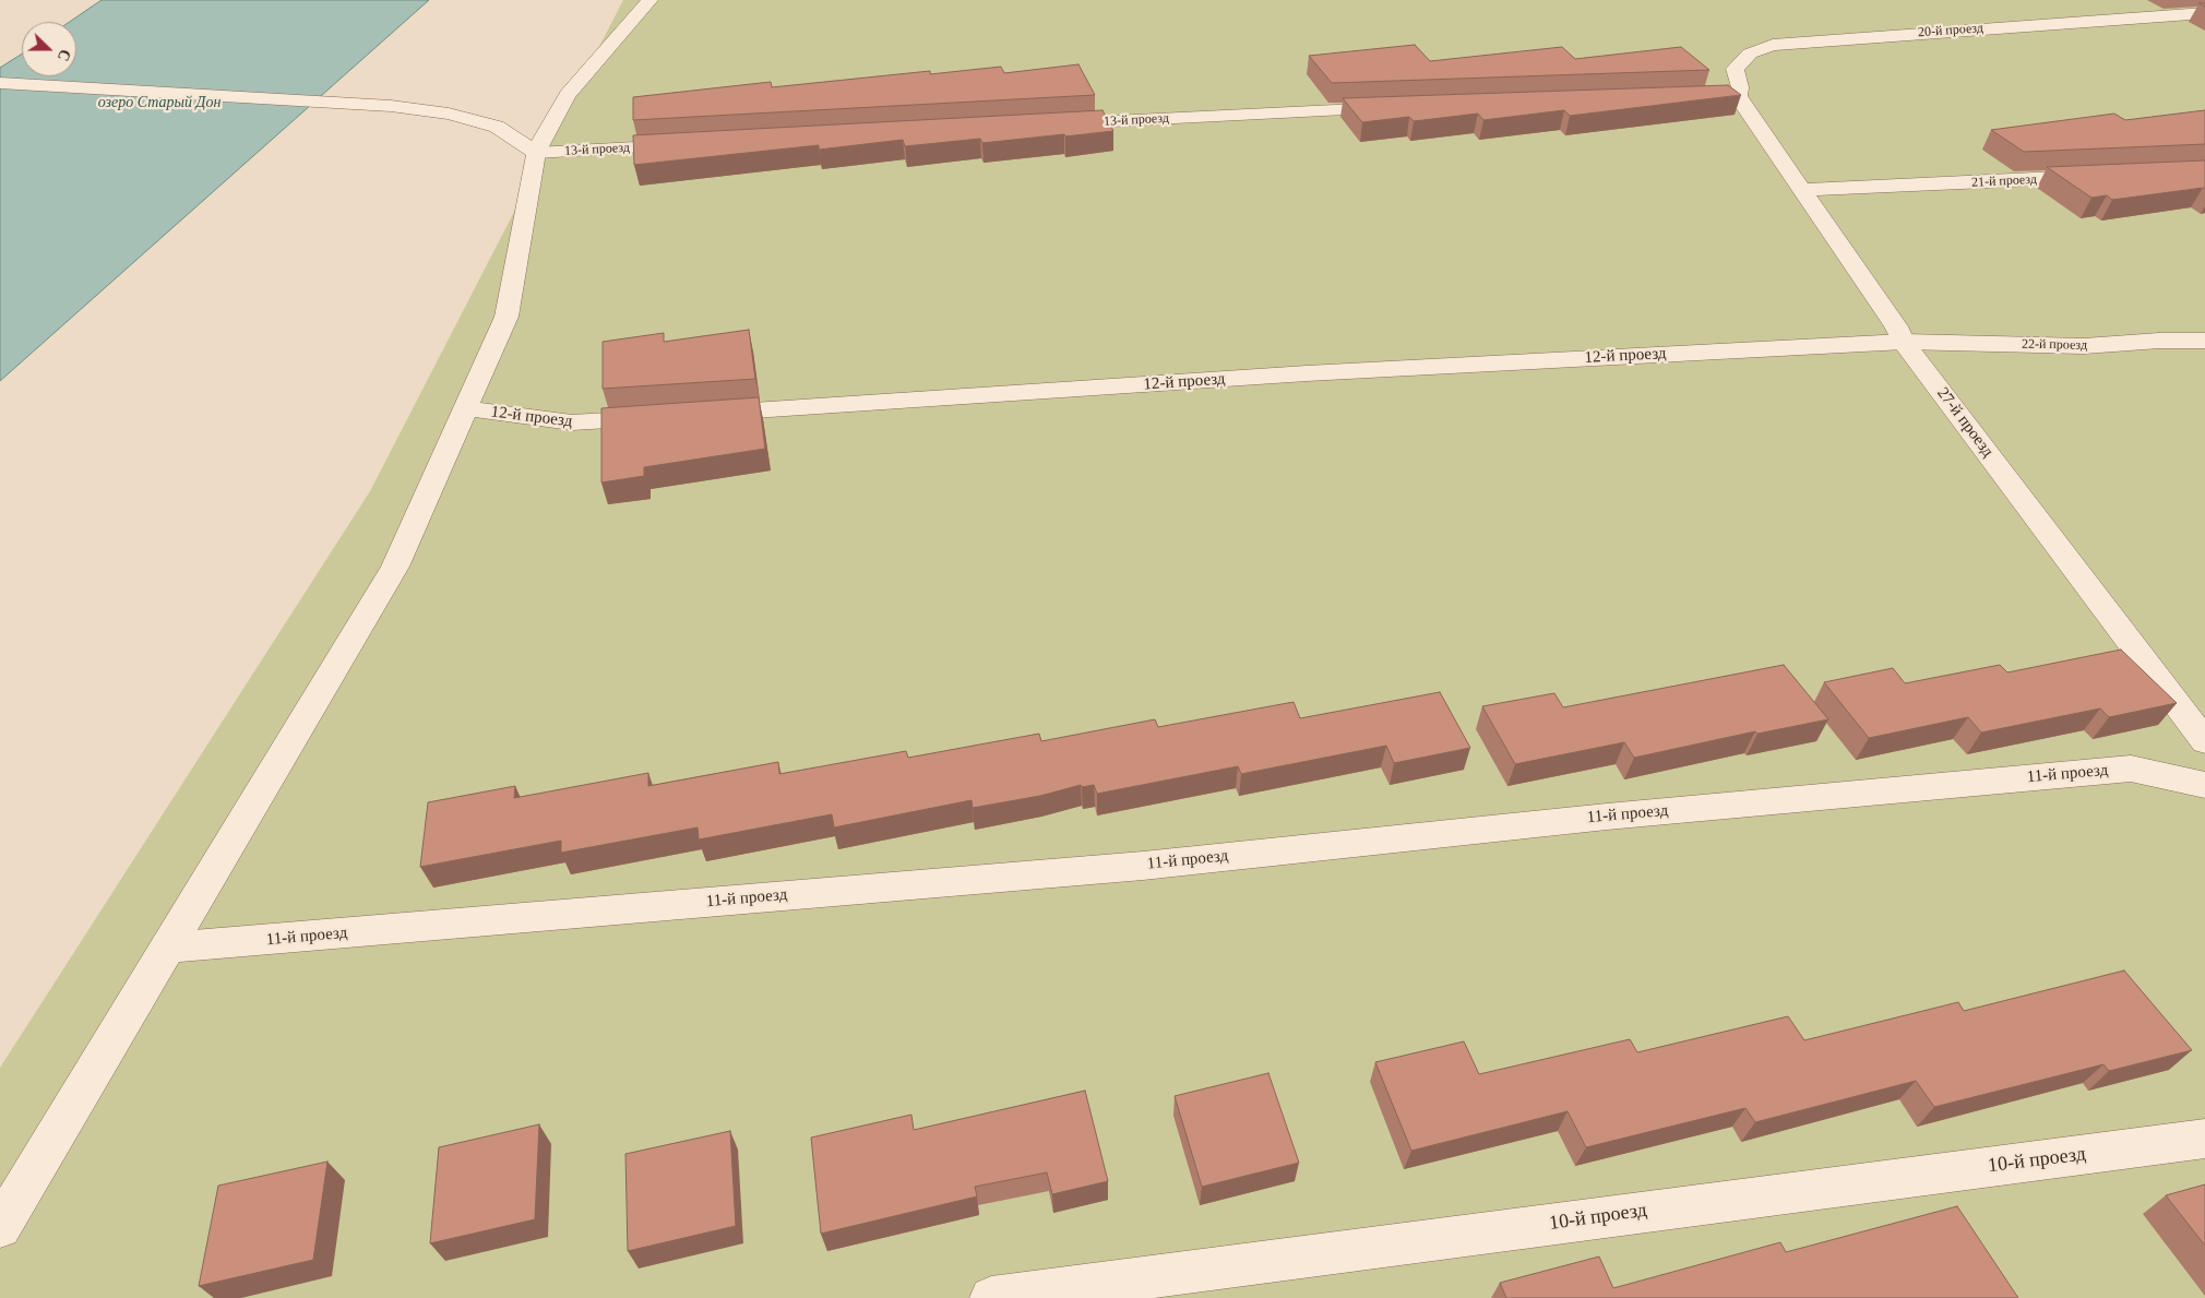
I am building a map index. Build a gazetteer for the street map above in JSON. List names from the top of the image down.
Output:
{
  "streets": {
    "street": [
      "20-й проезд",
      "13-й проезд",
      "21-й проезд",
      "22-й проезд",
      "12-й проезд",
      "27-й проезд",
      "11-й проезд",
      "10-й проезд"
    ]
  },
  "crossings": [
    ["20-й проезд", "27-й проезд"],
    ["21-й проезд", "27-й проезд"],
    ["22-й проезд", "12-й проезд"],
    ["22-й проезд", "27-й проезд"],
    ["12-й проезд", "27-й проезд"]
  ],
  "water": ["озеро Старый Дон"],
  "north": "right"
}
